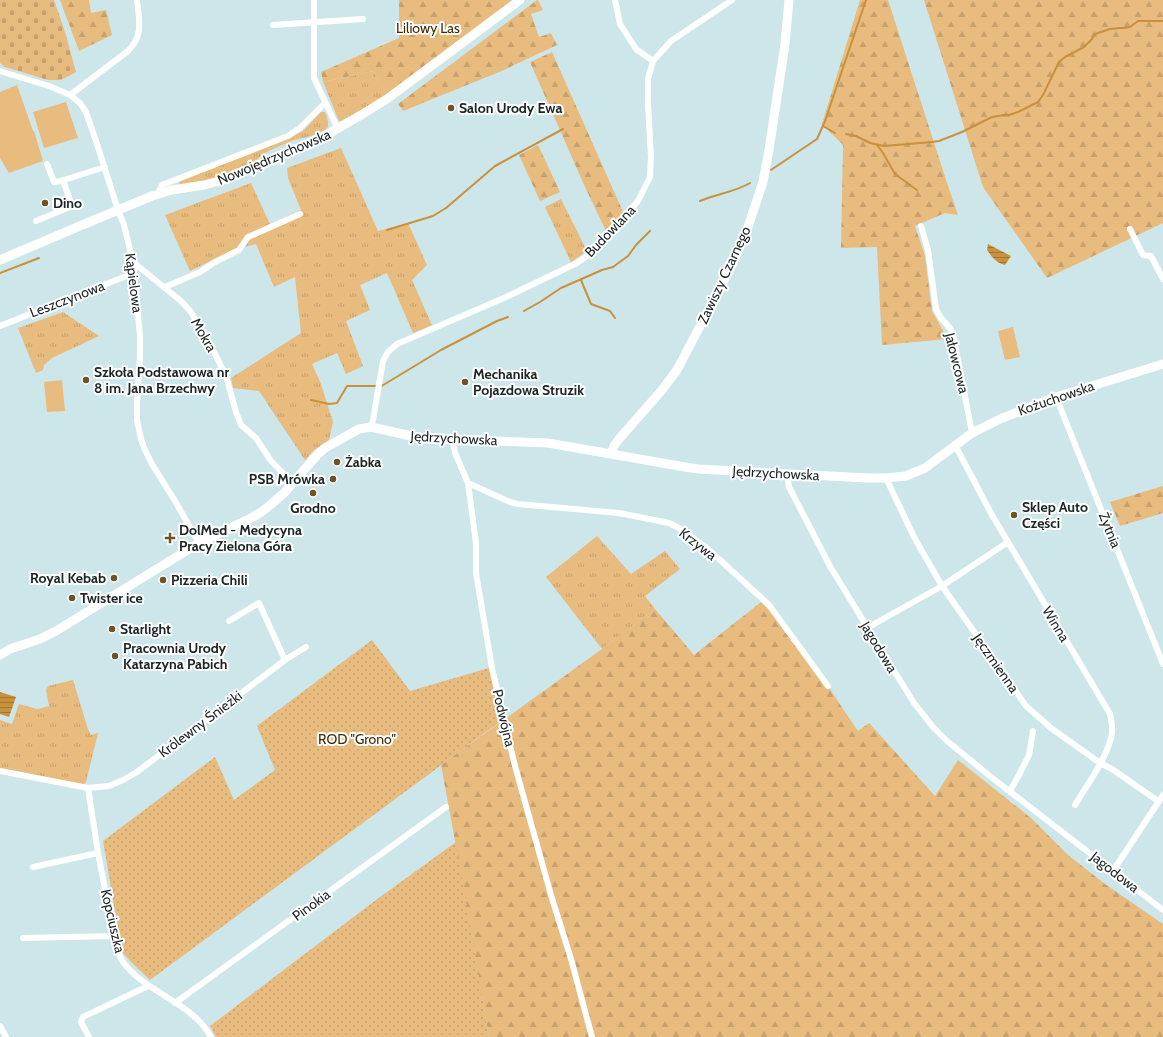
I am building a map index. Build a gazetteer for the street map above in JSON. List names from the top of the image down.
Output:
{
  "streets": {
    "main road": [
      "Nowojędrzychowska",
      "Zawiszy Czarnego",
      "Kożuchowska",
      "Jędrzychowska"
    ],
    "street": [
      "Budowlana",
      "Kąpielowa",
      "Leszczynowa",
      "Mokra",
      "Jałowcowa",
      "Żytnia",
      "Krzywa",
      "Winna",
      "Jagodowa",
      "Jęczmienna",
      "Podwójna",
      "Królewny Śnieżki",
      "Pinokia",
      "Kopciuszka"
    ]
  },
  "crossings": [
    ["Nowojędrzychowska", "Kąpielowa"],
    ["Budowlana", "Jędrzychowska"],
    ["Zawiszy Czarnego", "Jędrzychowska"],
    ["Kąpielowa", "Leszczynowa"],
    ["Kąpielowa", "Mokra"],
    ["Jałowcowa", "Kożuchowska"],
    ["Kożuchowska", "Jędrzychowska"],
    ["Kożuchowska", "Żytnia"],
    ["Kożuchowska", "Winna"],
    ["Jędrzychowska", "Winna"],
    ["Jędrzychowska", "Jagodowa"],
    ["Jędrzychowska", "Jęczmienna"],
    ["Jędrzychowska", "Podwójna"],
    ["Krzywa", "Podwójna"],
    ["Winna", "Jęczmienna"],
    ["Królewny Śnieżki", "Kopciuszka"],
    ["Pinokia", "Kopciuszka"]
  ],
  "parks": ["Liliowy Las", "ROD \"Grono\""],
  "places": {
    "other": [
      "Salon Urody Ewa",
      "Dino",
      "Szkoła Podstawowa nr 8 im. Jana Brzechwy",
      "Mechanika Pojazdowa Struzik",
      "Żabka",
      "PSB Mrówka",
      "Grodno",
      "Sklep Auto Części",
      "Royal Kebab",
      "Pizzeria Chili",
      "Twister ice",
      "Starlight",
      "Pracownia Urody Katarzyna Pabich"
    ],
    "health": ["DolMed - Medycyna Pracy Zielona Góra"]
  }
}
